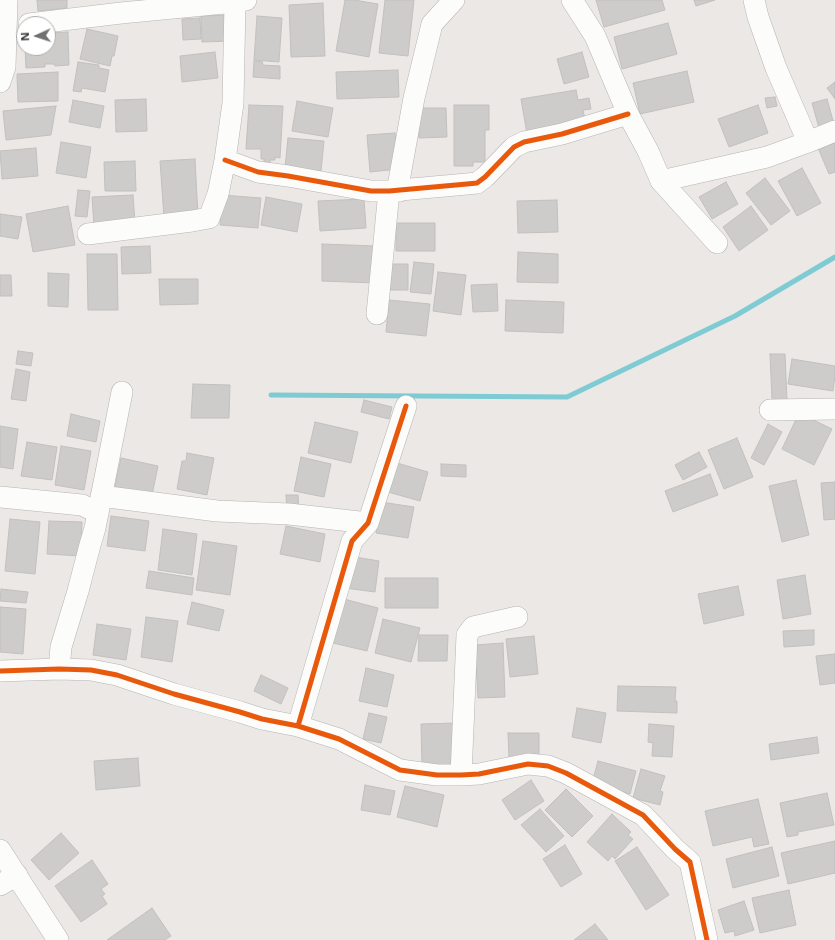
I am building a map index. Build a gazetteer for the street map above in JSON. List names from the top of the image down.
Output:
{
  "north": "left"
}
